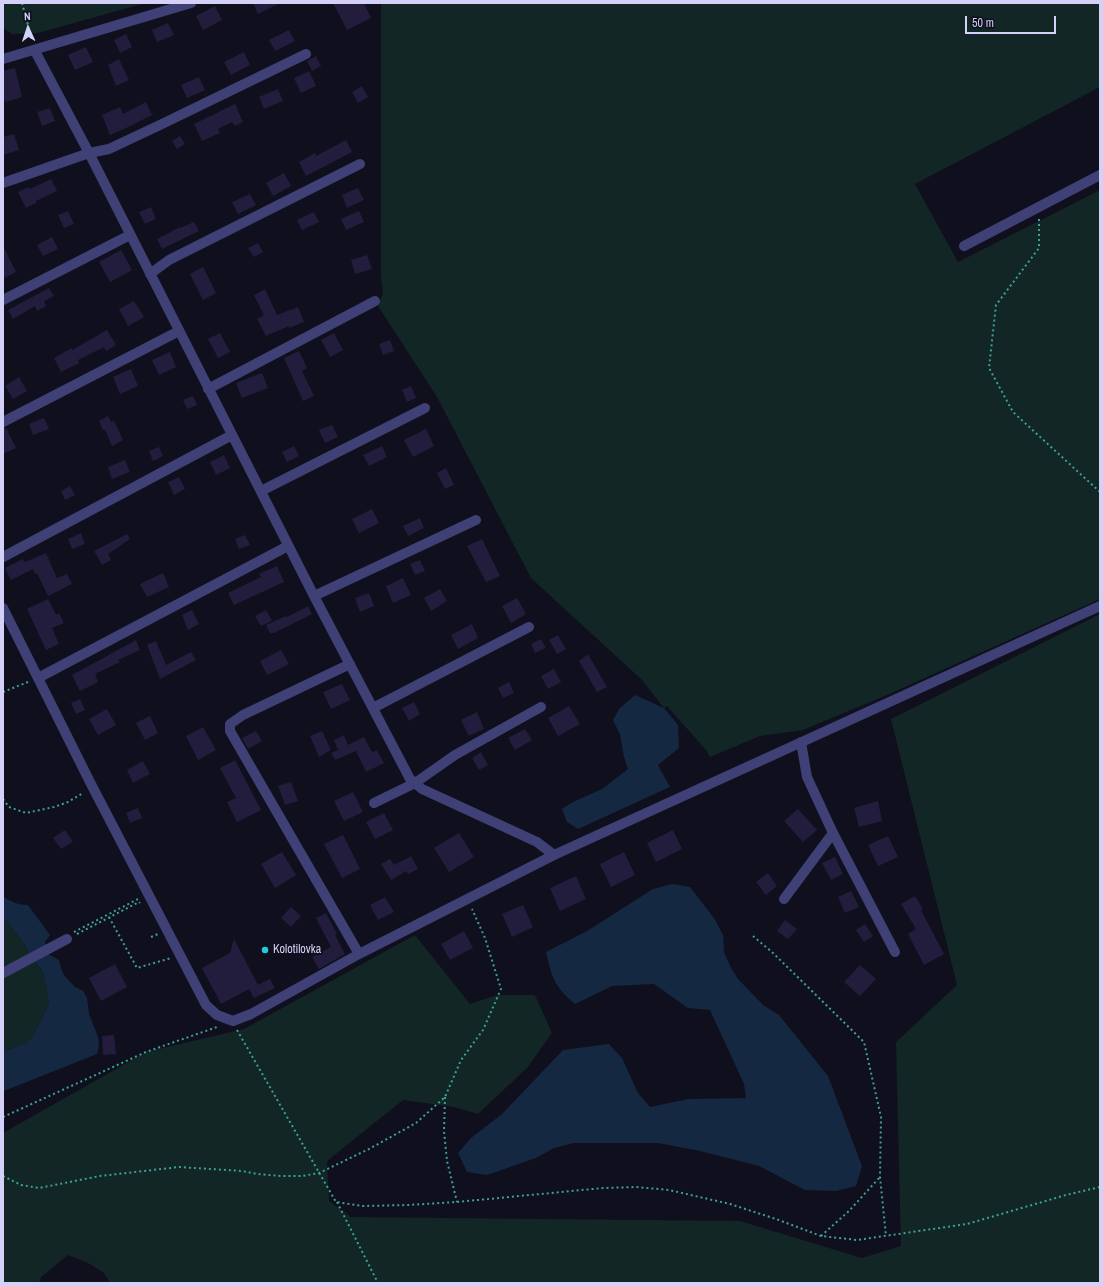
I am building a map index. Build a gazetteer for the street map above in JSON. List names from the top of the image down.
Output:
{
  "places": ["Kolotilovka"],
  "scale_bar": "50 m",
  "north": "top"
}
